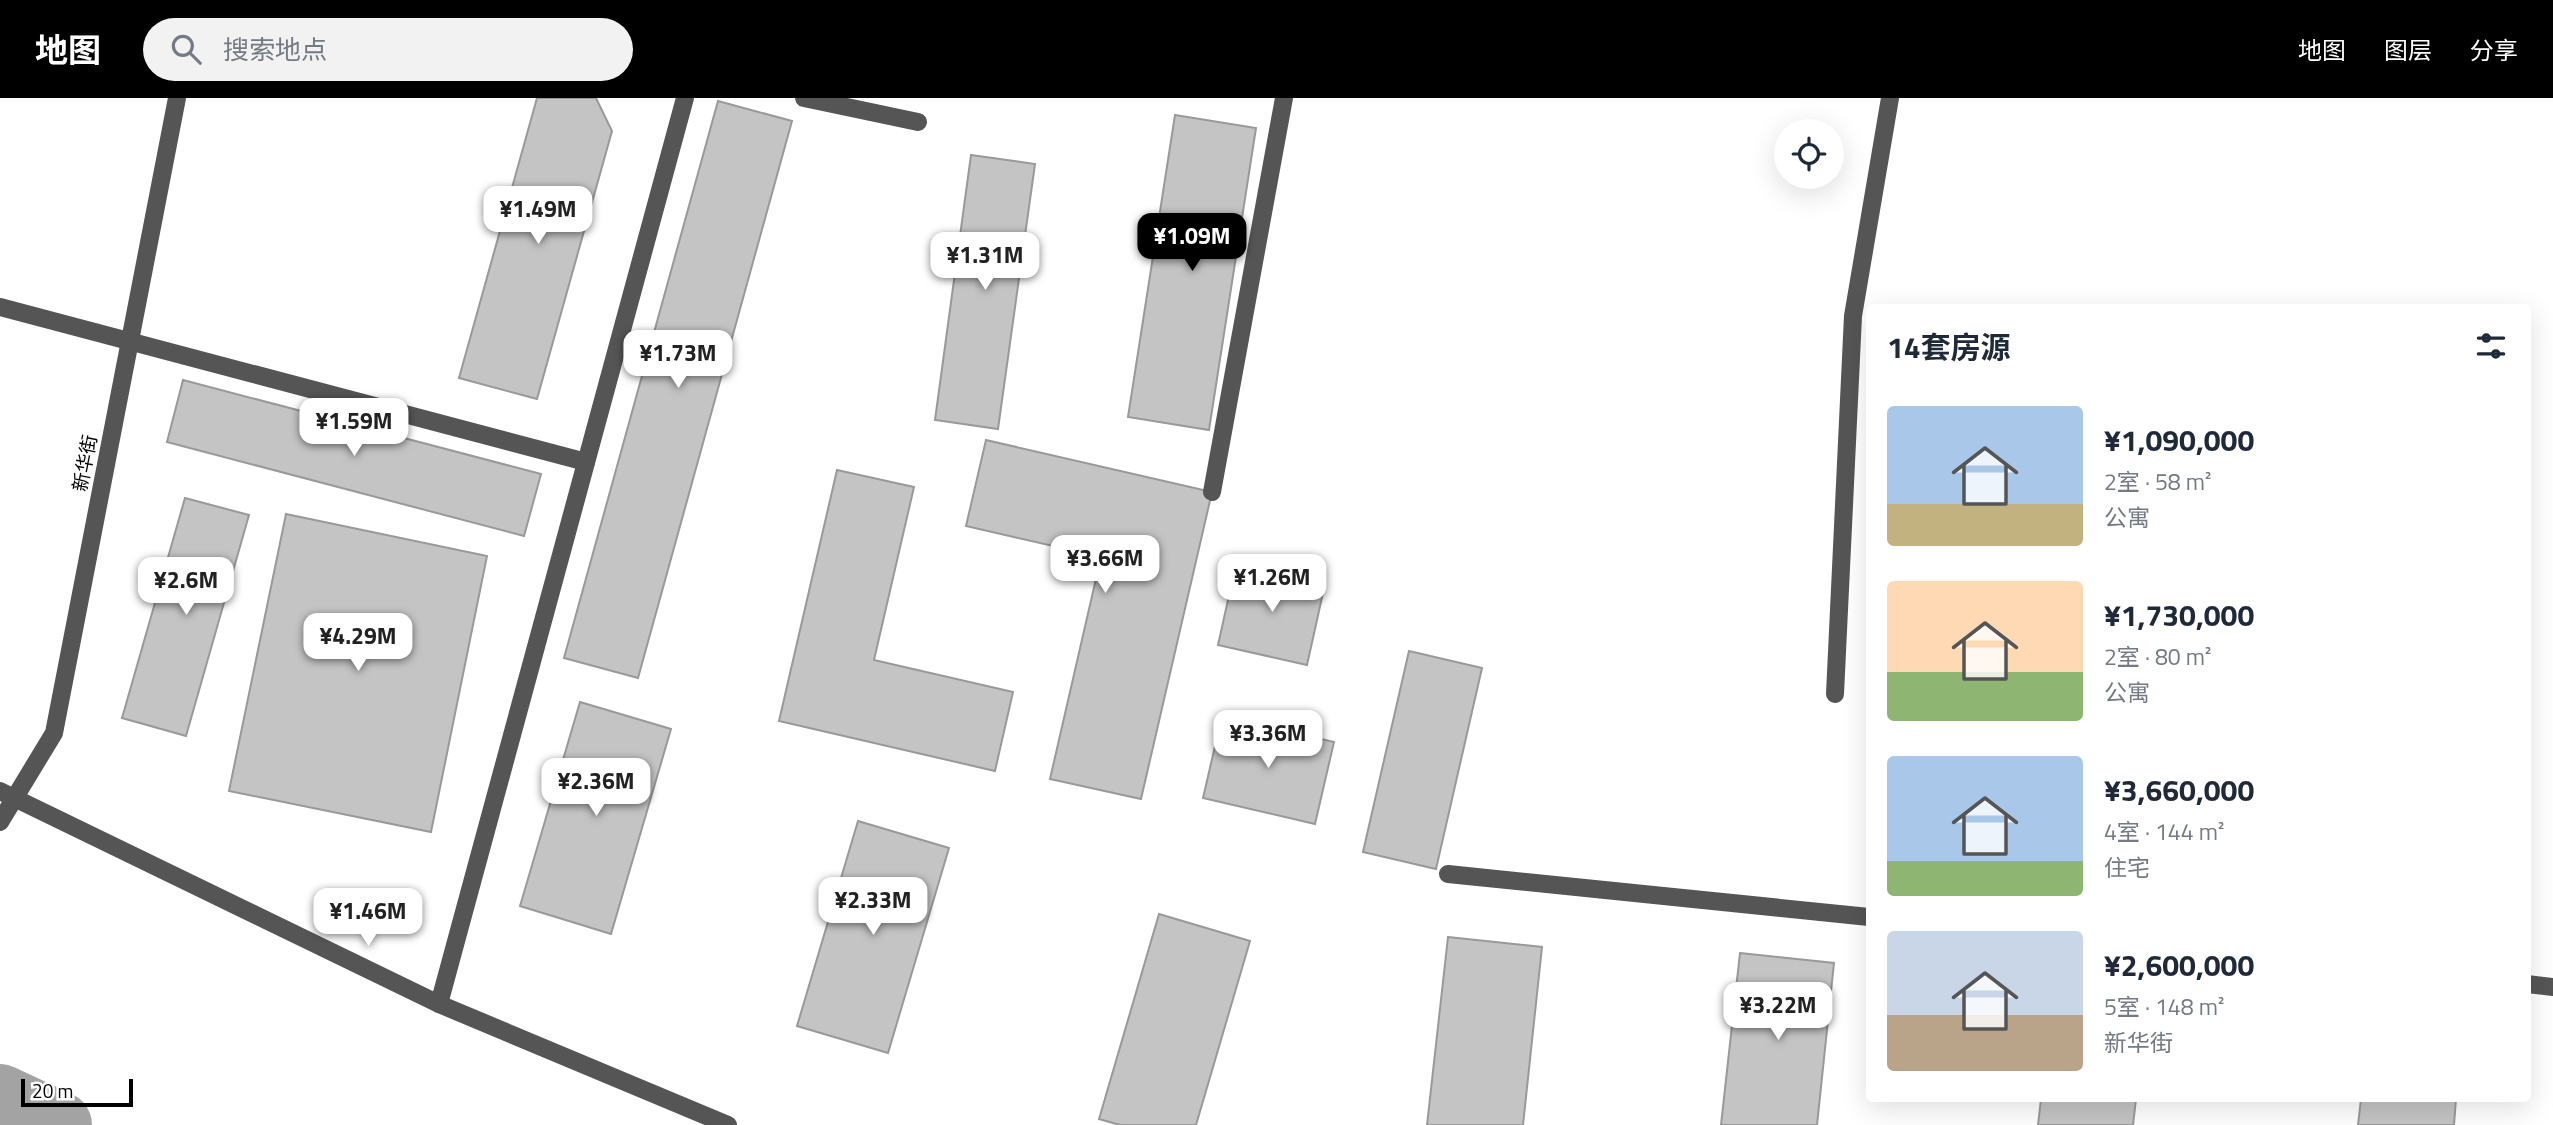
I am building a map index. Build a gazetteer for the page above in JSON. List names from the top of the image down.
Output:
{
  "streets": {
    "street": ["新华街"]
  },
  "scale_bar": "20 m",
  "page": {
    "header": "地图",
    "search": "搜索地点",
    "nav": ["地图", "图层", "分享"],
    "price": [
      "¥1.49M",
      "¥1.09M",
      "¥1.31M",
      "¥1.73M",
      "¥1.59M",
      "¥3.66M",
      "¥1.26M",
      "¥2.6M",
      "¥4.29M",
      "¥3.36M",
      "¥2.36M",
      "¥2.33M",
      "¥1.46M",
      "¥3.22M"
    ],
    "heading": "14套房源",
    "list": [
      {
        "name": "¥1,090,000",
        "note": "2室 · 58 m² · 公寓"
      },
      {
        "name": "¥1,730,000",
        "note": "2室 · 80 m² · 公寓"
      },
      {
        "name": "¥3,660,000",
        "note": "4室 · 144 m² · 住宅"
      },
      {
        "name": "¥2,600,000",
        "note": "5室 · 148 m² · 新华街"
      }
    ],
    "scale": "20 m"
  }
}
